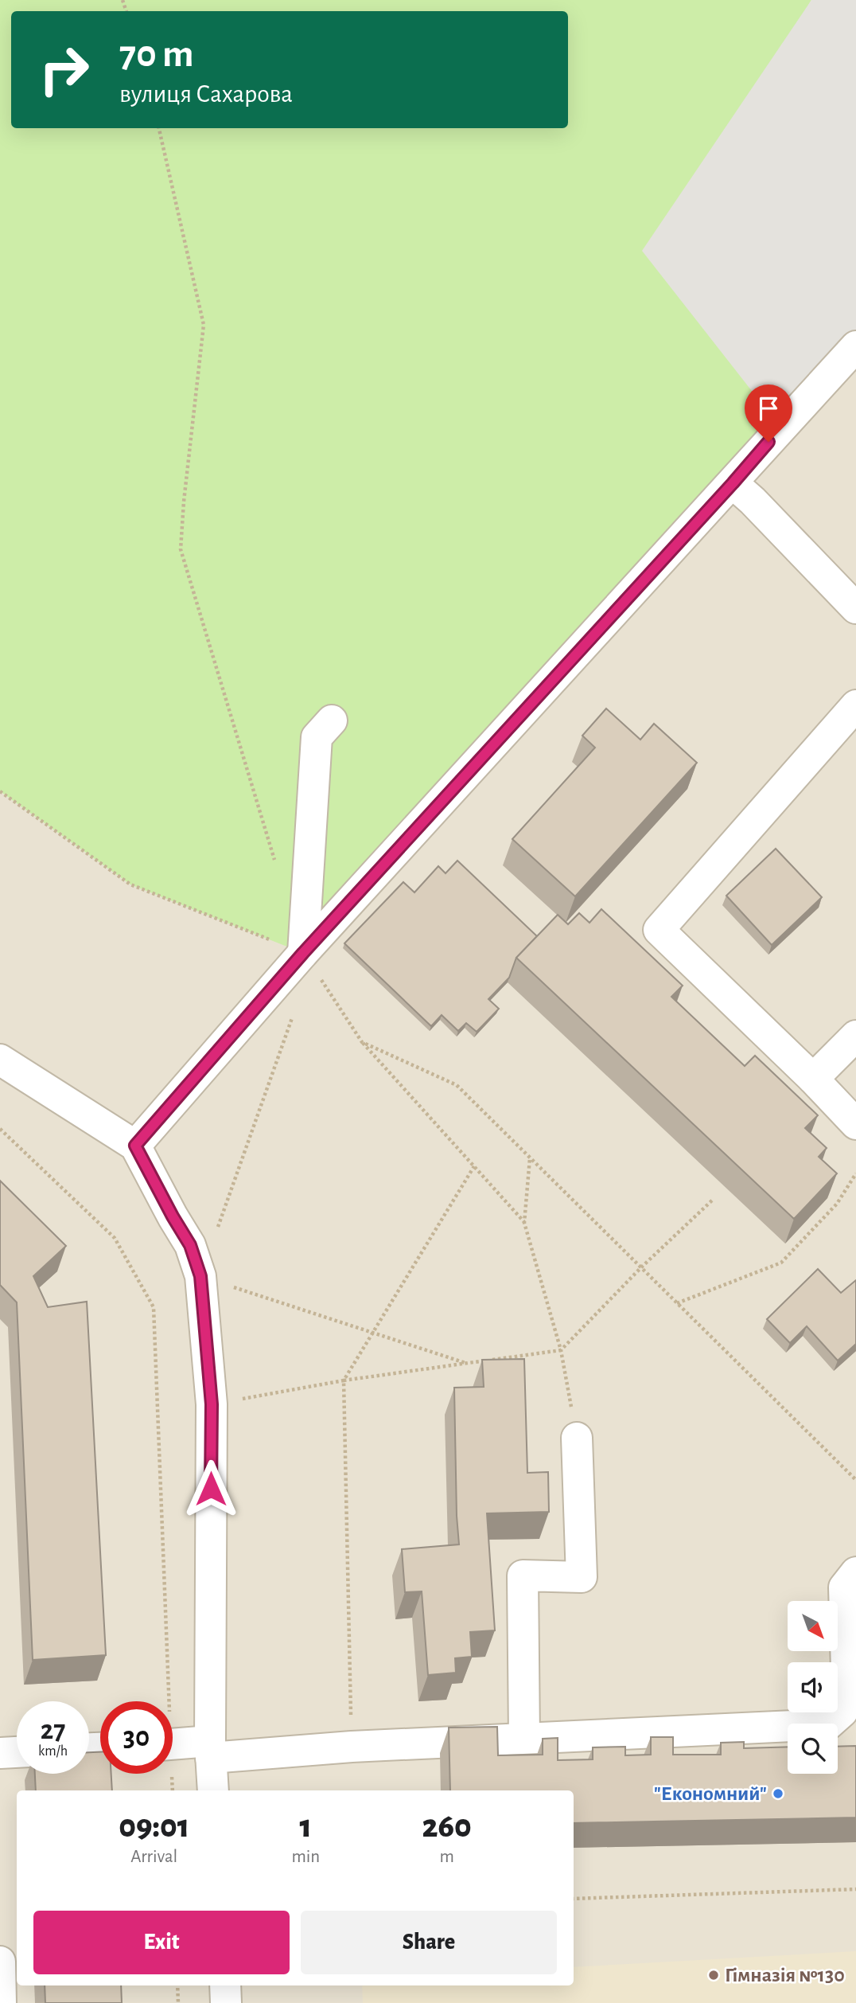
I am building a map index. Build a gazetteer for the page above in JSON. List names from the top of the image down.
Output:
{
  "places": ["\"Економний\"", "Гімназія №130"],
  "north": "bottom right",
  "page": {
    "turn": ["70 m", "вулиця Сахарова"],
    "speed": "27 km/h",
    "limit": "30",
    "eta": [
      "09:01",
      "Arrival",
      "1",
      "min",
      "260",
      "m"
    ],
    "buttons": ["Exit", "Share"]
  }
}
